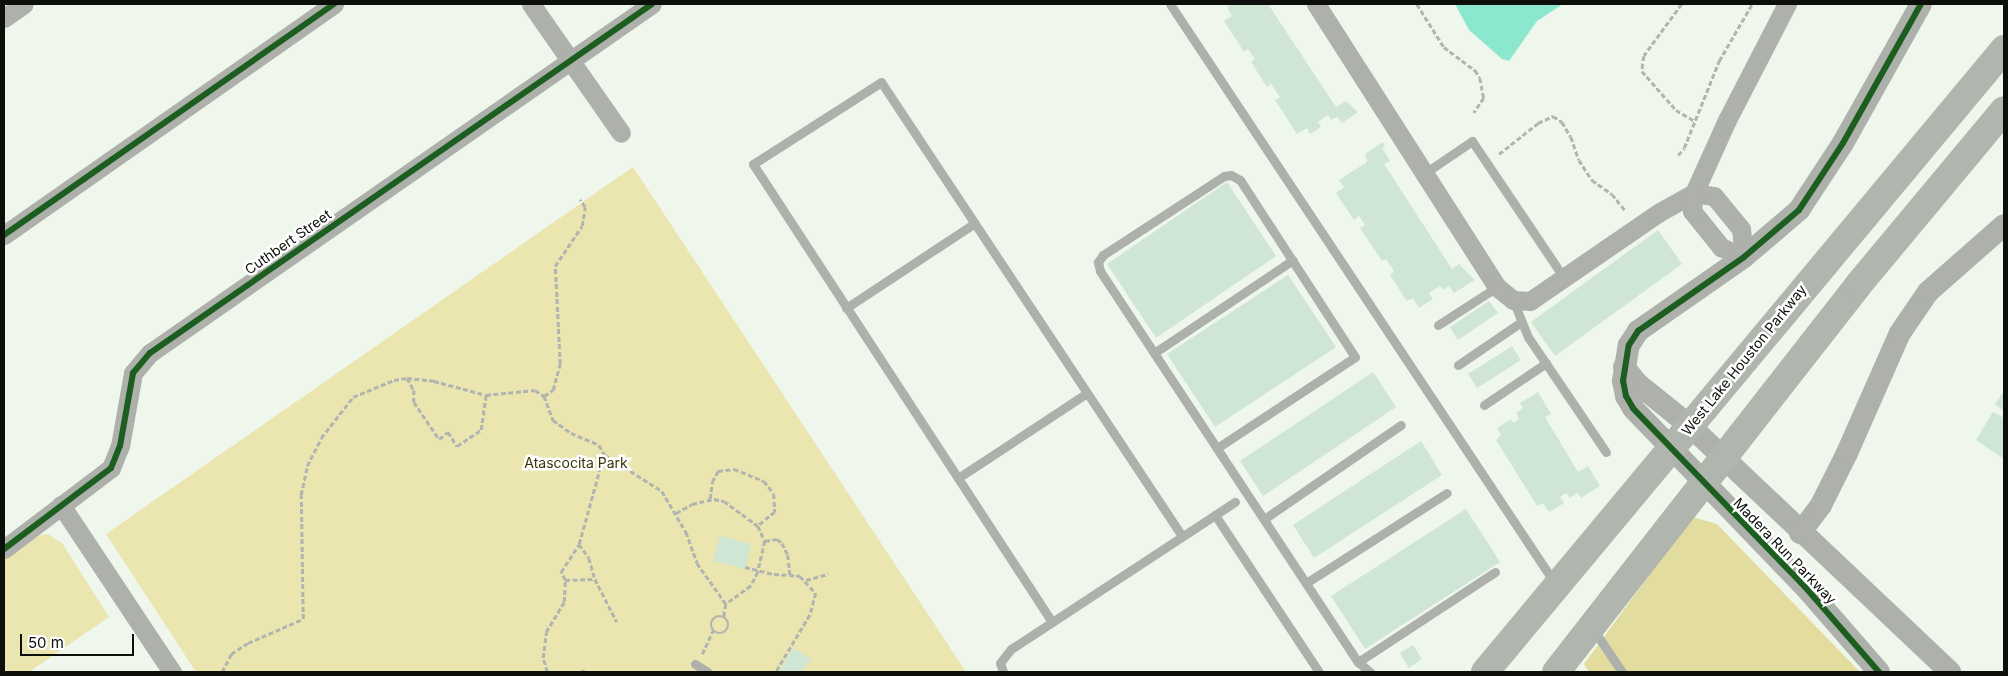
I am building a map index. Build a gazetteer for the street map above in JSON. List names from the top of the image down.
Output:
{
  "streets": {
    "main road": ["West Lake Houston Parkway"],
    "street": ["Cuthbert Street", "Madera Run Parkway"]
  },
  "crossings": [
    ["West Lake Houston Parkway", "Madera Run Parkway"]
  ],
  "parks": ["Atascocita Park"],
  "scale_bar": "50 m"
}
